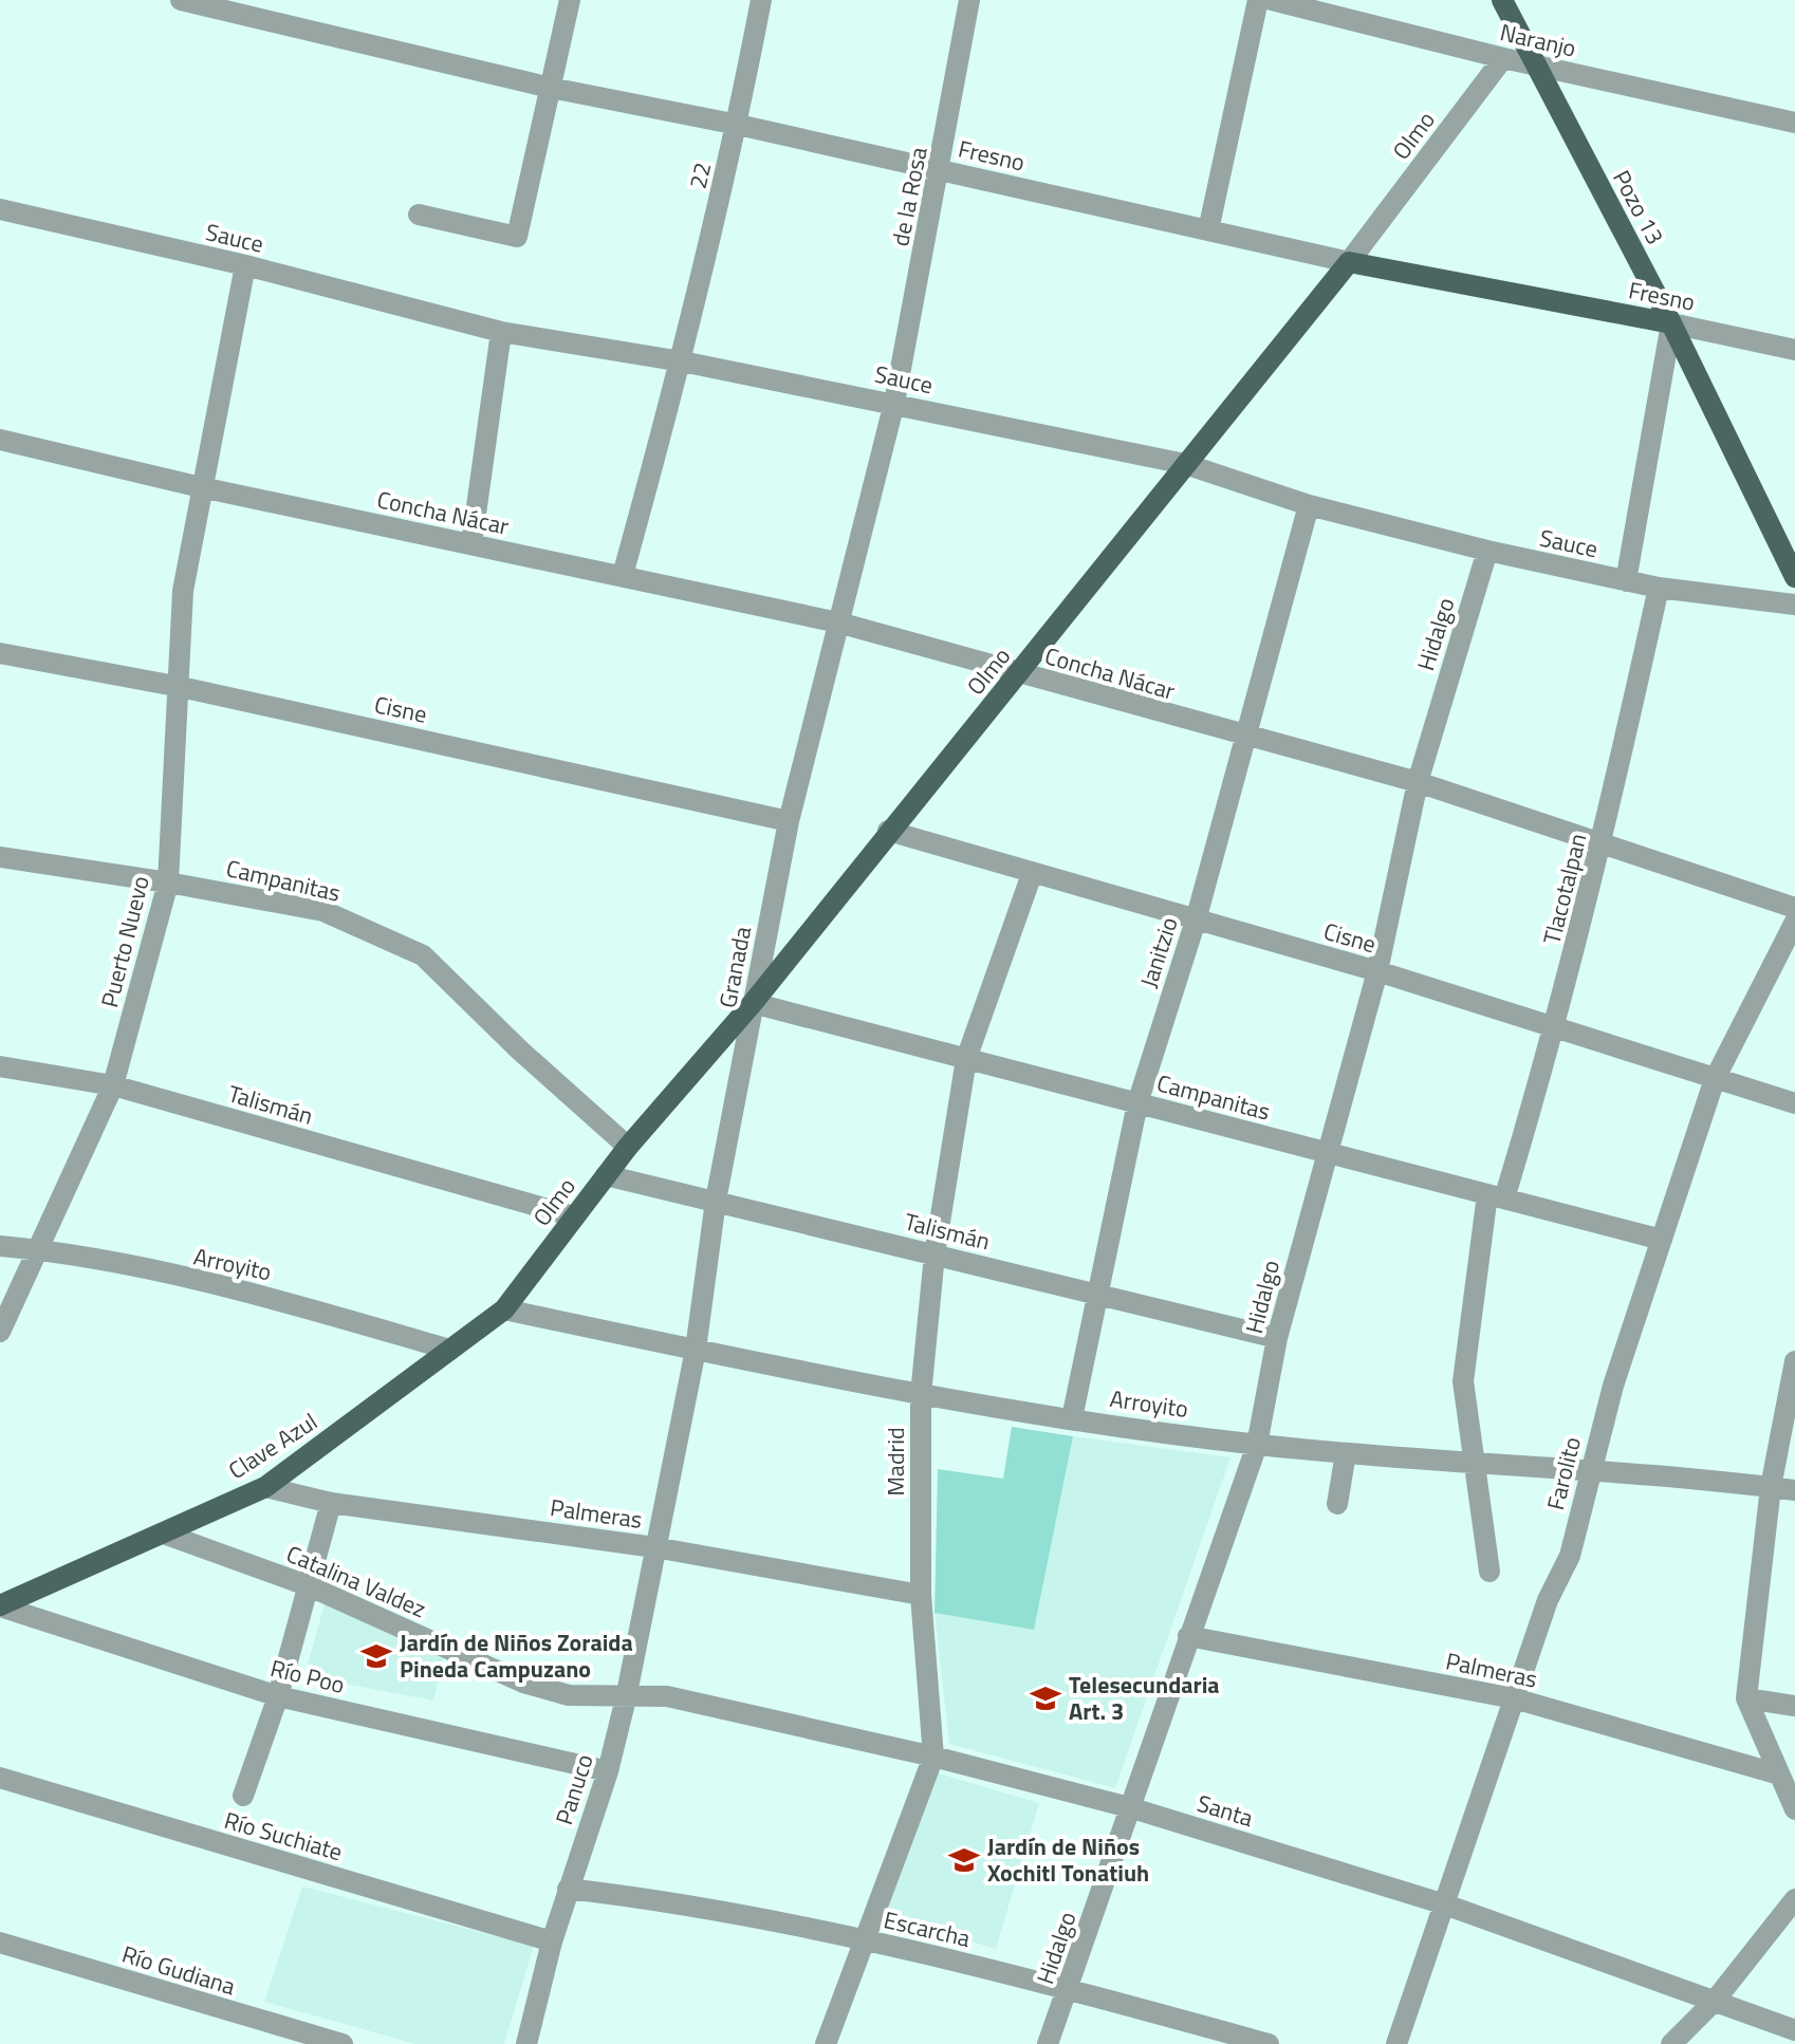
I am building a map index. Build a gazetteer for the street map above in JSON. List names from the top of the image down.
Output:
{
  "streets": {
    "main road": [
      "Olmo",
      "Fresno",
      "Pozo 13",
      "Clave Azul"
    ],
    "street": [
      "Naranjo",
      "22",
      "de la Rosa",
      "Sauce",
      "Concha Nácar",
      "Hidalgo",
      "Cisne",
      "Campanitas",
      "Tlacotalpan",
      "Puerto Nuevo",
      "Janitzio",
      "Granada",
      "Talismán",
      "Arroyito",
      "Madrid",
      "Farolito",
      "Palmeras",
      "Catalina Valdez",
      "Río Poo",
      "Panuco",
      "Santa",
      "Río Suchiate",
      "Escarcha",
      "Río Gudiana"
    ]
  },
  "crossings": [
    ["Naranjo", "Olmo"],
    ["Naranjo", "Pozo 13"],
    ["Olmo", "Fresno"],
    ["Olmo", "Sauce"],
    ["Olmo", "Concha Nácar"],
    ["Olmo", "Cisne"],
    ["Olmo", "Campanitas"],
    ["Olmo", "Granada"],
    ["Olmo", "Talismán"],
    ["Olmo", "Arroyito"],
    ["Olmo", "Clave Azul"],
    ["Fresno", "22"],
    ["Fresno", "de la Rosa"],
    ["Fresno", "Pozo 13"],
    ["22", "Sauce"],
    ["22", "Concha Nácar"],
    ["de la Rosa", "Sauce"],
    ["de la Rosa", "Granada"],
    ["Sauce", "Hidalgo"],
    ["Sauce", "Tlacotalpan"],
    ["Sauce", "Puerto Nuevo"],
    ["Sauce", "Janitzio"],
    ["Sauce", "Granada"],
    ["Concha Nácar", "Hidalgo"],
    ["Concha Nácar", "Tlacotalpan"],
    ["Concha Nácar", "Puerto Nuevo"],
    ["Concha Nácar", "Janitzio"],
    ["Concha Nácar", "Granada"],
    ["Hidalgo", "Cisne"],
    ["Hidalgo", "Campanitas"],
    ["Hidalgo", "Talismán"],
    ["Hidalgo", "Arroyito"],
    ["Hidalgo", "Palmeras"],
    ["Hidalgo", "Santa"],
    ["Hidalgo", "Escarcha"],
    ["Cisne", "Tlacotalpan"],
    ["Cisne", "Puerto Nuevo"],
    ["Cisne", "Janitzio"],
    ["Cisne", "Granada"],
    ["Cisne", "Madrid"],
    ["Cisne", "Farolito"],
    ["Campanitas", "Tlacotalpan"],
    ["Campanitas", "Puerto Nuevo"],
    ["Campanitas", "Janitzio"],
    ["Campanitas", "Granada"],
    ["Campanitas", "Madrid"],
    ["Campanitas", "Farolito"],
    ["Tlacotalpan", "Arroyito"],
    ["Puerto Nuevo", "Talismán"],
    ["Puerto Nuevo", "Arroyito"],
    ["Janitzio", "Talismán"],
    ["Janitzio", "Arroyito"],
    ["Granada", "Talismán"],
    ["Granada", "Arroyito"],
    ["Granada", "Palmeras"],
    ["Granada", "Panuco"],
    ["Talismán", "Madrid"],
    ["Arroyito", "Clave Azul"],
    ["Arroyito", "Madrid"],
    ["Arroyito", "Farolito"],
    ["Clave Azul", "Palmeras"],
    ["Clave Azul", "Catalina Valdez"],
    ["Clave Azul", "Río Poo"],
    ["Madrid", "Palmeras"],
    ["Madrid", "Santa"],
    ["Madrid", "Escarcha"],
    ["Farolito", "Palmeras"],
    ["Farolito", "Santa"],
    ["Palmeras", "Panuco"],
    ["Catalina Valdez", "Panuco"],
    ["Catalina Valdez", "Santa"],
    ["Río Poo", "Panuco"],
    ["Panuco", "Santa"],
    ["Panuco", "Río Suchiate"],
    ["Panuco", "Escarcha"]
  ],
  "places": {
    "school or university": ["Jardín de Niños Zoraida Pineda Campuzano", "Telesecundaria Art. 3", "Jardín de Niños Xochitl Tonatiuh"]
  }
}
